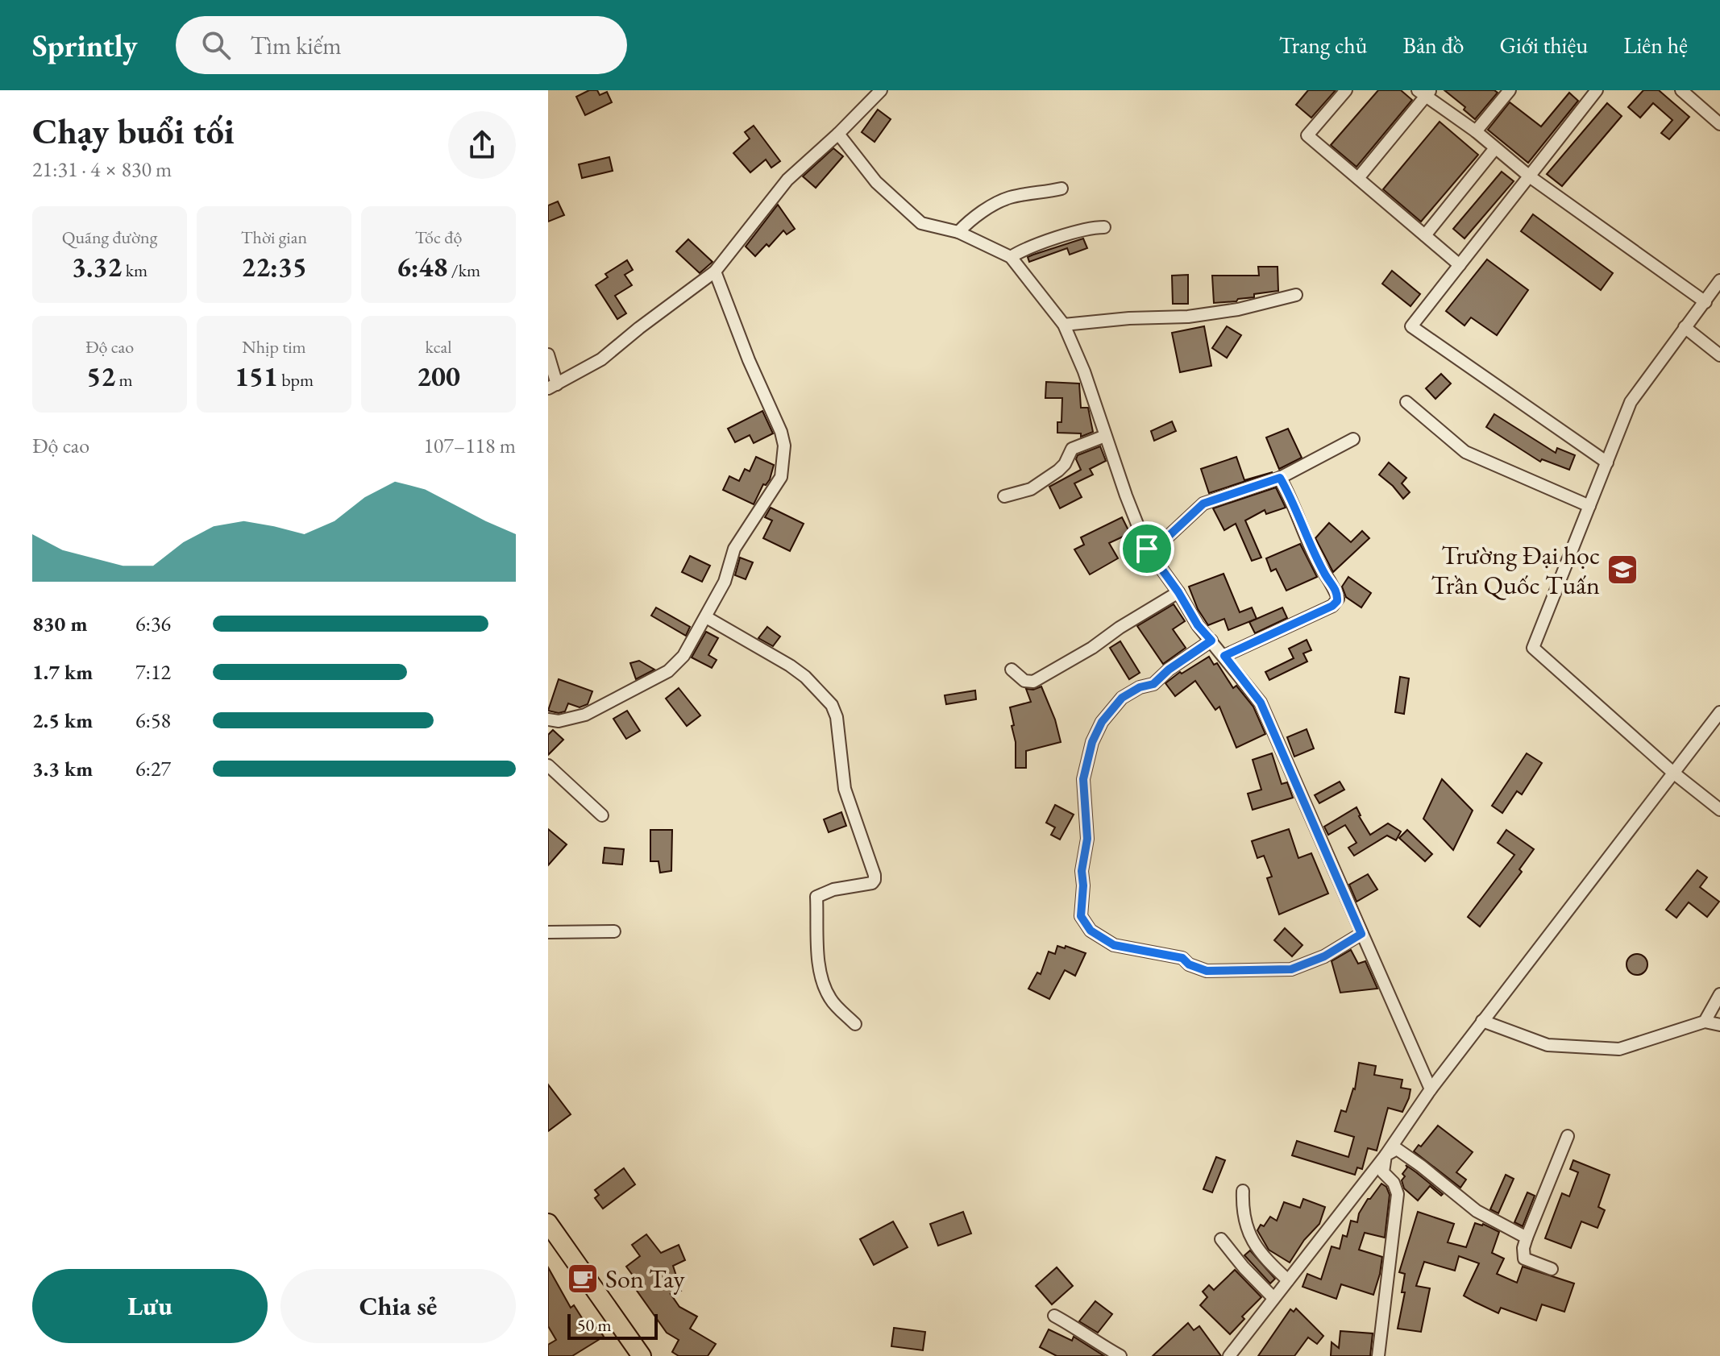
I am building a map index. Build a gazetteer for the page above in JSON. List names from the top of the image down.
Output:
{
  "places": {
    "school or university": ["Trường Đại học Trần Quốc Tuấn"],
    "cafe": ["Son Tay"]
  },
  "scale_bar": "50 m",
  "page": {
    "header": "Sprintly",
    "search": "Tìm kiếm",
    "nav": [
      "Trang chủ",
      "Bản đồ",
      "Giới thiệu",
      "Liên hệ"
    ],
    "heading": ["Chạy buổi tối", "21:31 · 4 × 830 m"],
    "stats": [
      ["Quãng đường", "3.32 km"],
      ["Thời gian", "22:35"],
      ["Tốc độ", "6:48 /km"],
      ["Độ cao", "52 m"],
      ["Nhịp tim", "151 bpm"],
      ["kcal", "200"]
    ],
    "chart": ["Độ cao", "107–118 m"],
    "list": [
      {
        "name": "830 m",
        "note": "6:36"
      },
      {
        "name": "1.7 km",
        "note": "7:12"
      },
      {
        "name": "2.5 km",
        "note": "6:58"
      },
      {
        "name": "3.3 km",
        "note": "6:27"
      }
    ],
    "buttons": ["Lưu", "Chia sẻ"],
    "scale": "50 m"
  }
}
